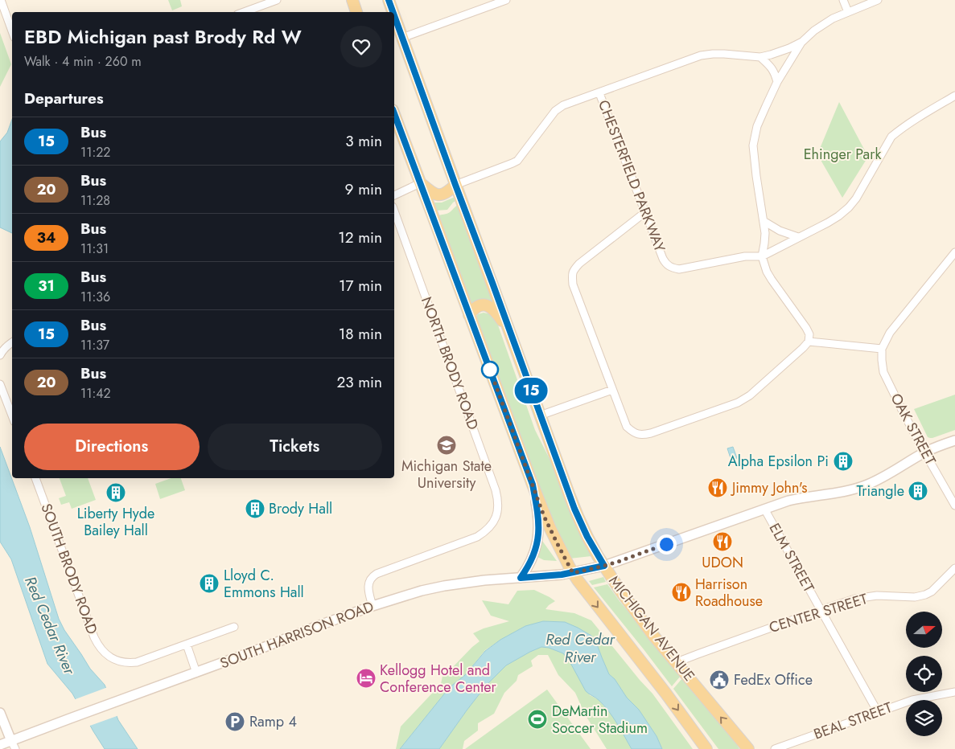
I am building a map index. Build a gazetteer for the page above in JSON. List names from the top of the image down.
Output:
{
  "streets": {
    "main road": ["MICHIGAN AVENUE"],
    "street": [
      "CHESTERFIELD PARKWAY",
      "NORTH BRODY ROAD",
      "OAK STREET",
      "ELM STREET",
      "SOUTH BRODY ROAD",
      "CENTER STREET",
      "SOUTH HARRISON ROAD",
      "BEAL STREET"
    ]
  },
  "crossings": [
    ["NORTH BRODY ROAD", "SOUTH HARRISON ROAD"],
    ["OAK STREET", "SOUTH HARRISON ROAD"],
    ["ELM STREET", "CENTER STREET"],
    ["ELM STREET", "SOUTH HARRISON ROAD"],
    ["ELM STREET", "BEAL STREET"],
    ["CENTER STREET", "MICHIGAN AVENUE"],
    ["MICHIGAN AVENUE", "SOUTH HARRISON ROAD"]
  ],
  "water": ["Red Cedar River"],
  "parks": ["Ehinger Park"],
  "places": {
    "school or university": ["Michigan State University"],
    "building": [
      "Alpha Epsilon Pi",
      "Triangle",
      "Liberty Hyde Bailey Hall",
      "Brody Hall",
      "Lloyd C. Emmons Hall"
    ],
    "restaurant": ["Jimmy John's", "UDON", "Harrison Roadhouse"],
    "hotel": ["Kellogg Hotel and Conference Center"],
    "public building": ["FedEx Office"],
    "sports": ["DeMartin Soccer Stadium"],
    "parking": ["Ramp 4"]
  },
  "lines": ["bus line 15"],
  "north": "right",
  "page": {
    "on_map": "15",
    "heading": [
      ["EBD Michigan past Brody Rd W", "Walk · 4 min · 260 m"],
      "Departures"
    ],
    "list": [
      {
        "mark": "15",
        "name": "Bus",
        "note": "11:22",
        "value": "3 min"
      },
      {
        "mark": "20",
        "name": "Bus",
        "note": "11:28",
        "value": "9 min"
      },
      {
        "mark": "34",
        "name": "Bus",
        "note": "11:31",
        "value": "12 min"
      },
      {
        "mark": "31",
        "name": "Bus",
        "note": "11:36",
        "value": "17 min"
      },
      {
        "mark": "15",
        "name": "Bus",
        "note": "11:37",
        "value": "18 min"
      },
      {
        "mark": "20",
        "name": "Bus",
        "note": "11:42",
        "value": "23 min"
      }
    ],
    "buttons": ["Directions", "Tickets"]
  }
}
